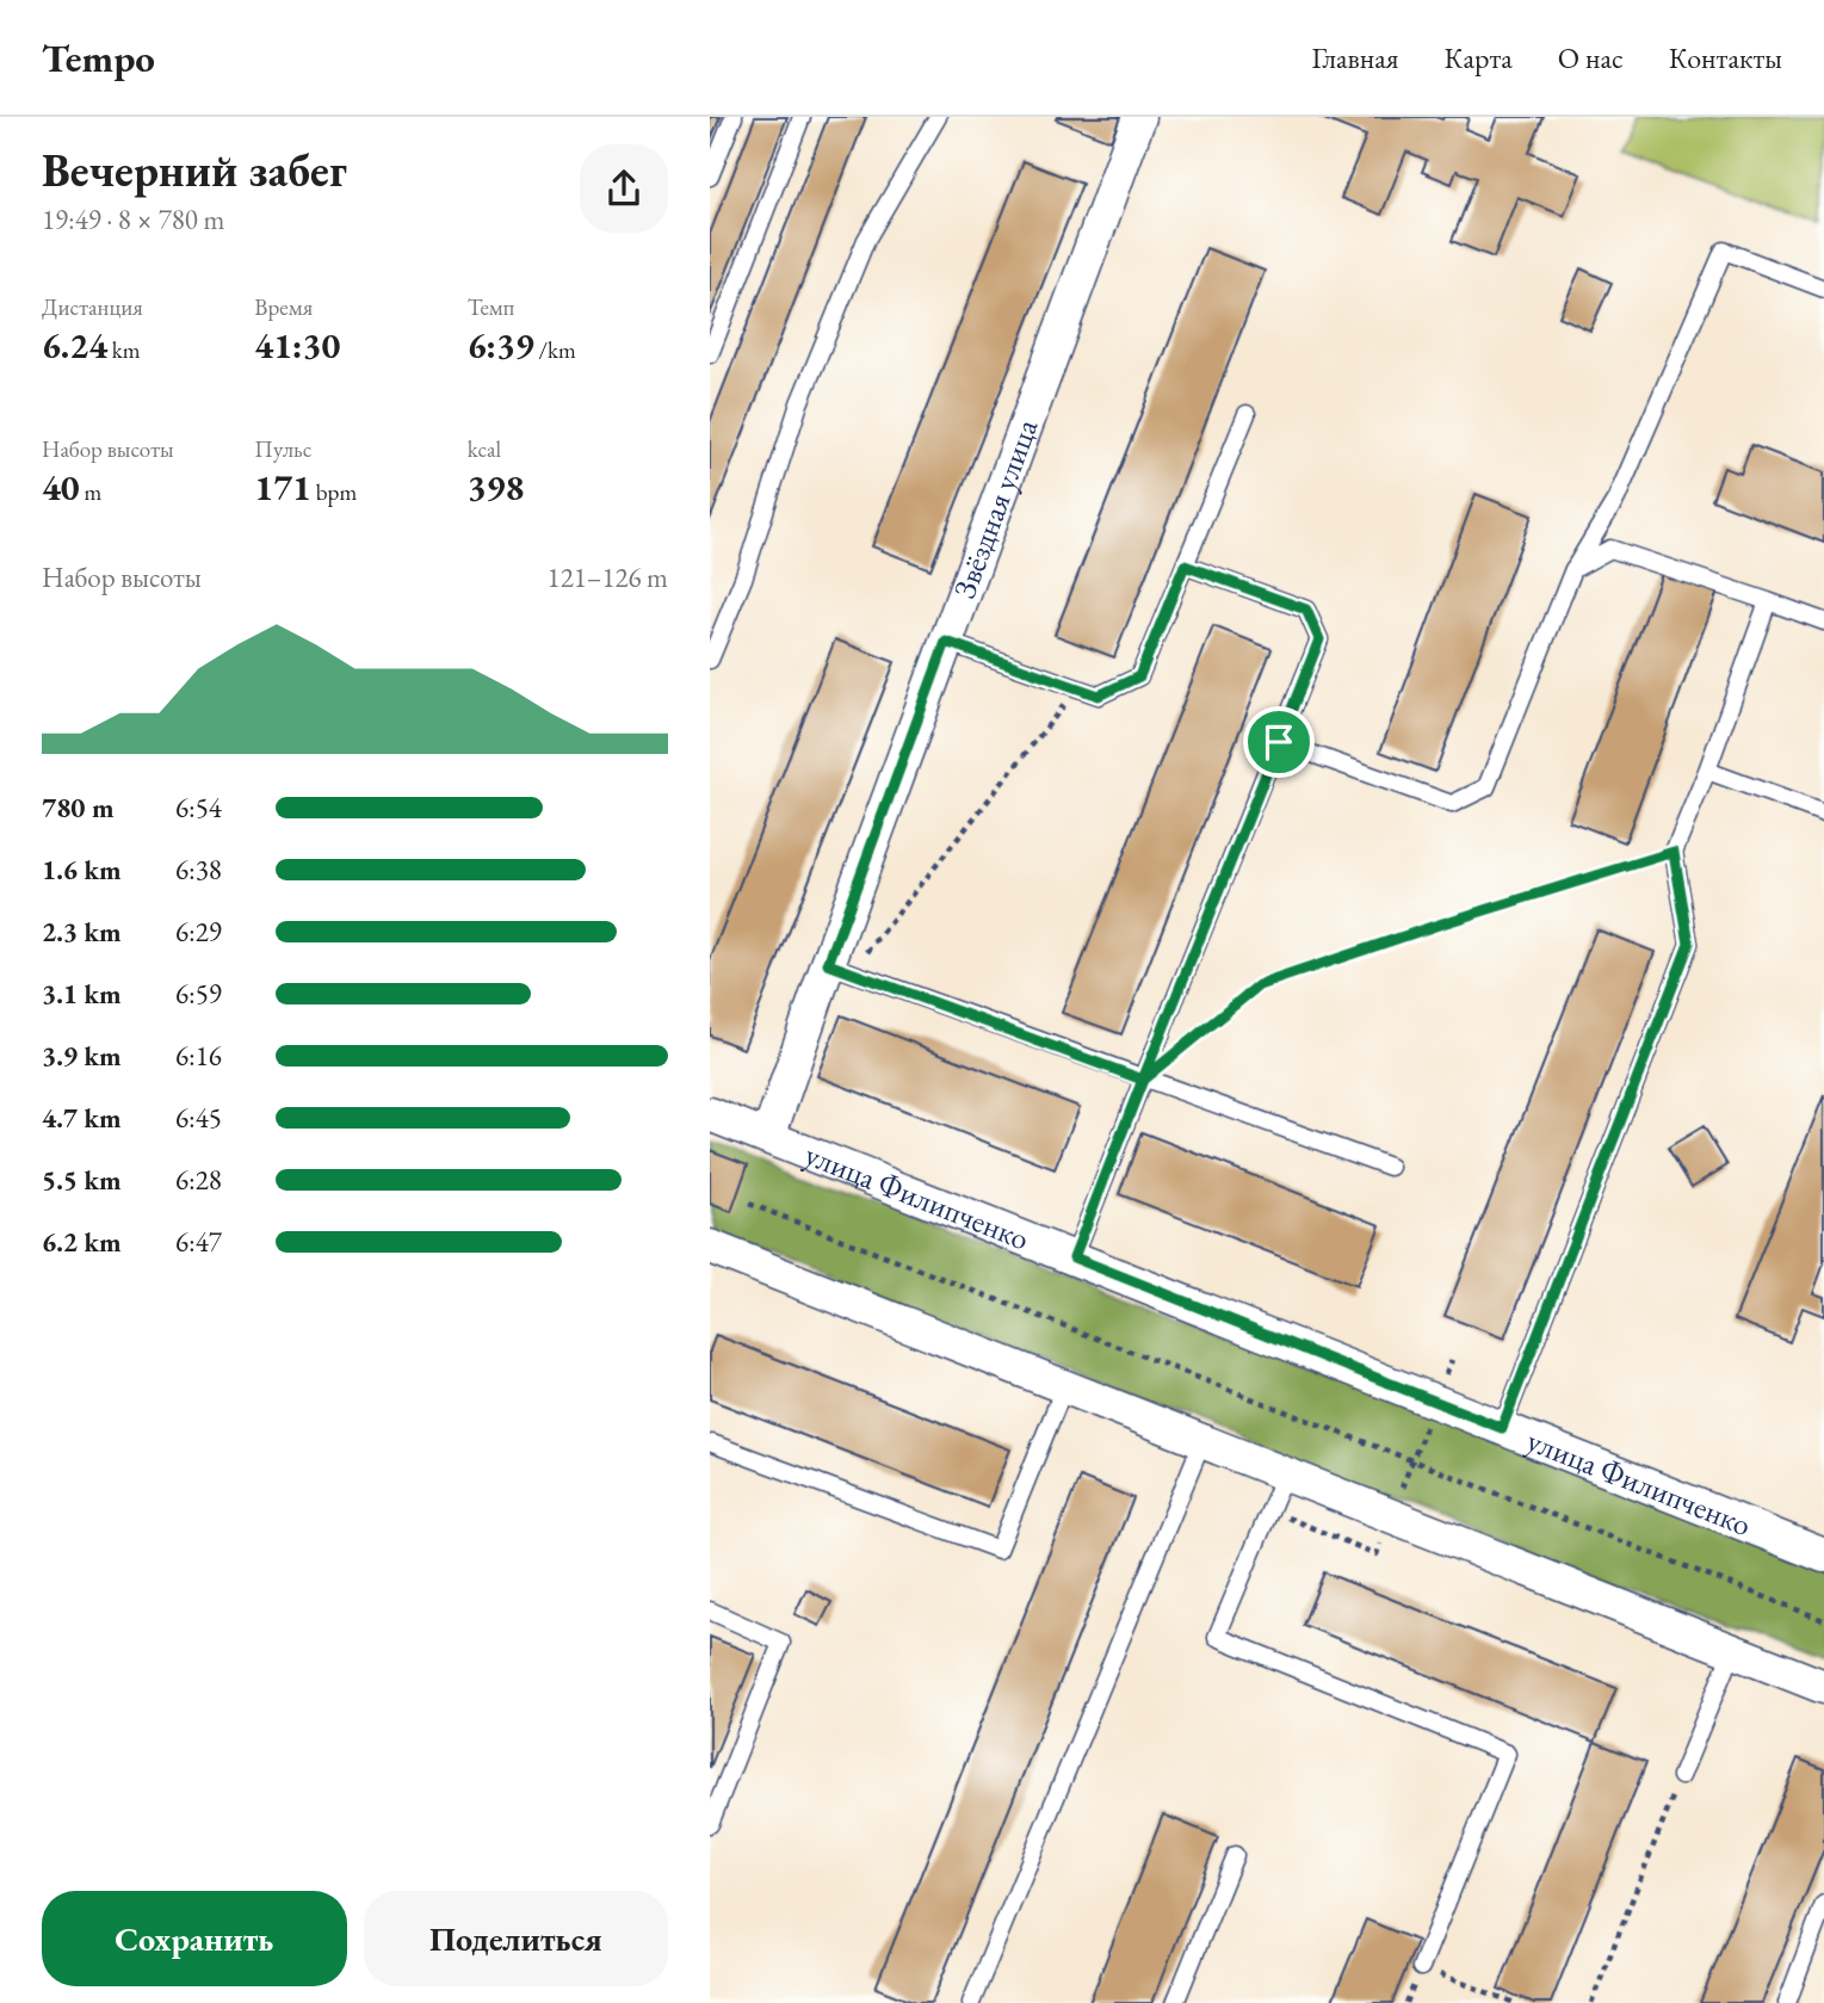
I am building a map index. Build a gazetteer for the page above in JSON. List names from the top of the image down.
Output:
{
  "streets": {
    "street": ["Звёздная улица", "улица Филипченко"]
  },
  "crossings": [
    ["Звёздная улица", "улица Филипченко"]
  ],
  "page": {
    "header": "Tempo",
    "nav": [
      "Главная",
      "Карта",
      "О нас",
      "Контакты"
    ],
    "heading": ["Вечерний забег", "19:49 · 8 × 780 m"],
    "stats": [
      ["Дистанция", "6.24 km"],
      ["Время", "41:30"],
      ["Темп", "6:39 /km"],
      ["Набор высоты", "40 m"],
      ["Пульс", "171 bpm"],
      ["kcal", "398"]
    ],
    "chart": ["Набор высоты", "121–126 m"],
    "list": [
      {
        "name": "780 m",
        "note": "6:54"
      },
      {
        "name": "1.6 km",
        "note": "6:38"
      },
      {
        "name": "2.3 km",
        "note": "6:29"
      },
      {
        "name": "3.1 km",
        "note": "6:59"
      },
      {
        "name": "3.9 km",
        "note": "6:16"
      },
      {
        "name": "4.7 km",
        "note": "6:45"
      },
      {
        "name": "5.5 km",
        "note": "6:28"
      },
      {
        "name": "6.2 km",
        "note": "6:47"
      }
    ],
    "buttons": ["Сохранить", "Поделиться"]
  }
}
